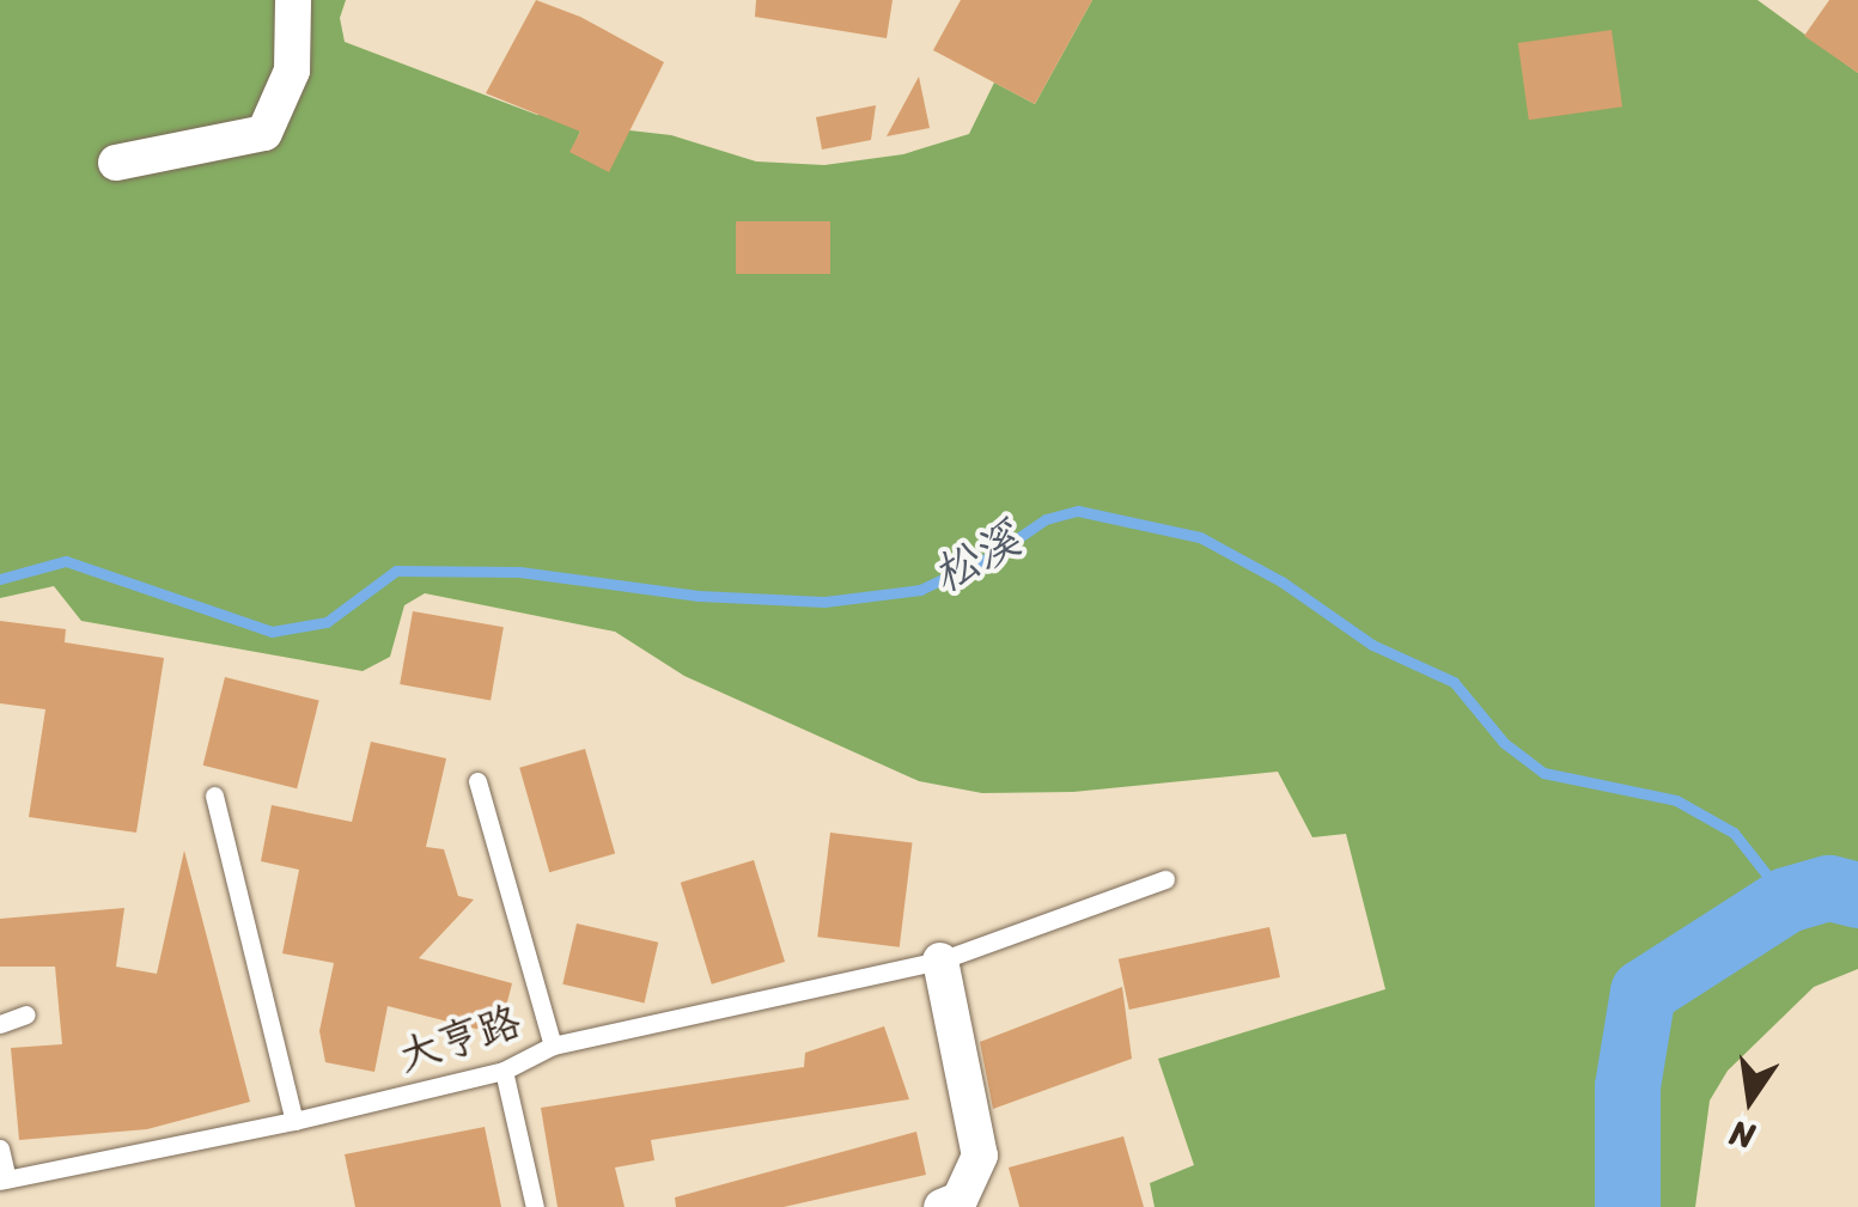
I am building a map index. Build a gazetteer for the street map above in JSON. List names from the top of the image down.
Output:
{
  "streets": {
    "lane": ["大亨路"]
  },
  "water": ["松溪"],
  "north": "bottom"
}
